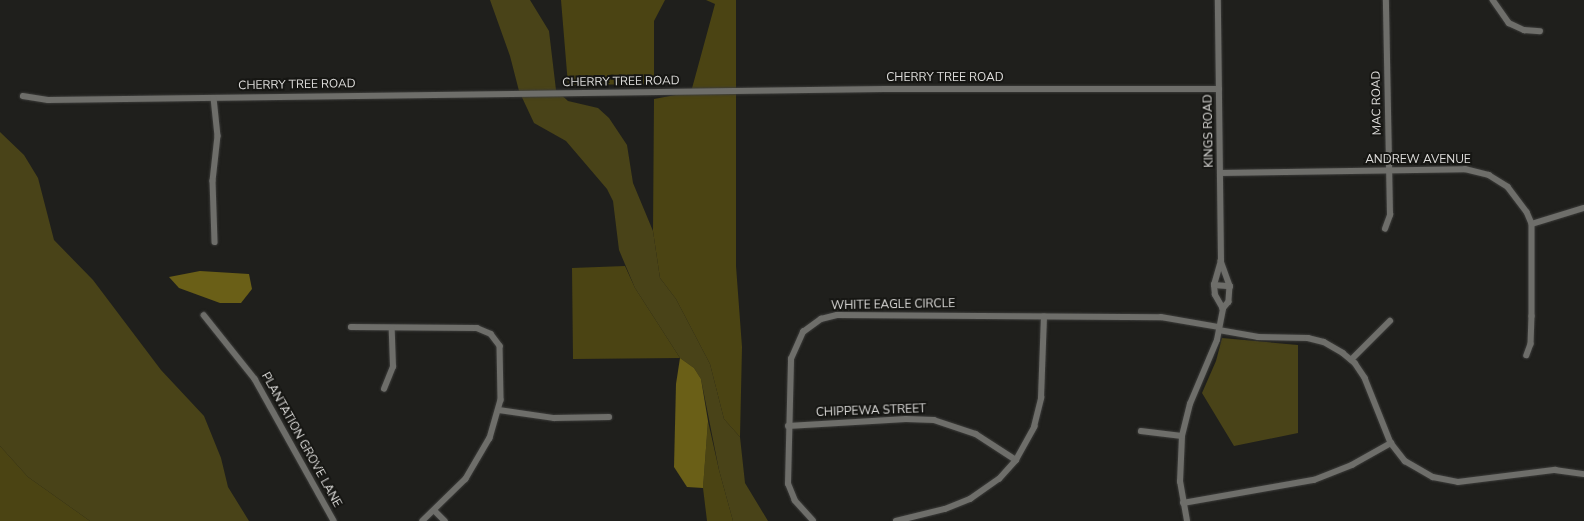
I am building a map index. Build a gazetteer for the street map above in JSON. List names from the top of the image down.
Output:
{
  "streets": {
    "street": [
      "CHERRY TREE ROAD",
      "MAC ROAD",
      "KINGS ROAD",
      "ANDREW AVENUE",
      "WHITE EAGLE CIRCLE",
      "CHIPPEWA STREET",
      "PLANTATION GROVE LANE"
    ]
  },
  "crossings": [
    ["CHERRY TREE ROAD", "KINGS ROAD"],
    ["MAC ROAD", "ANDREW AVENUE"],
    ["KINGS ROAD", "ANDREW AVENUE"],
    ["WHITE EAGLE CIRCLE", "CHIPPEWA STREET"]
  ]
}
